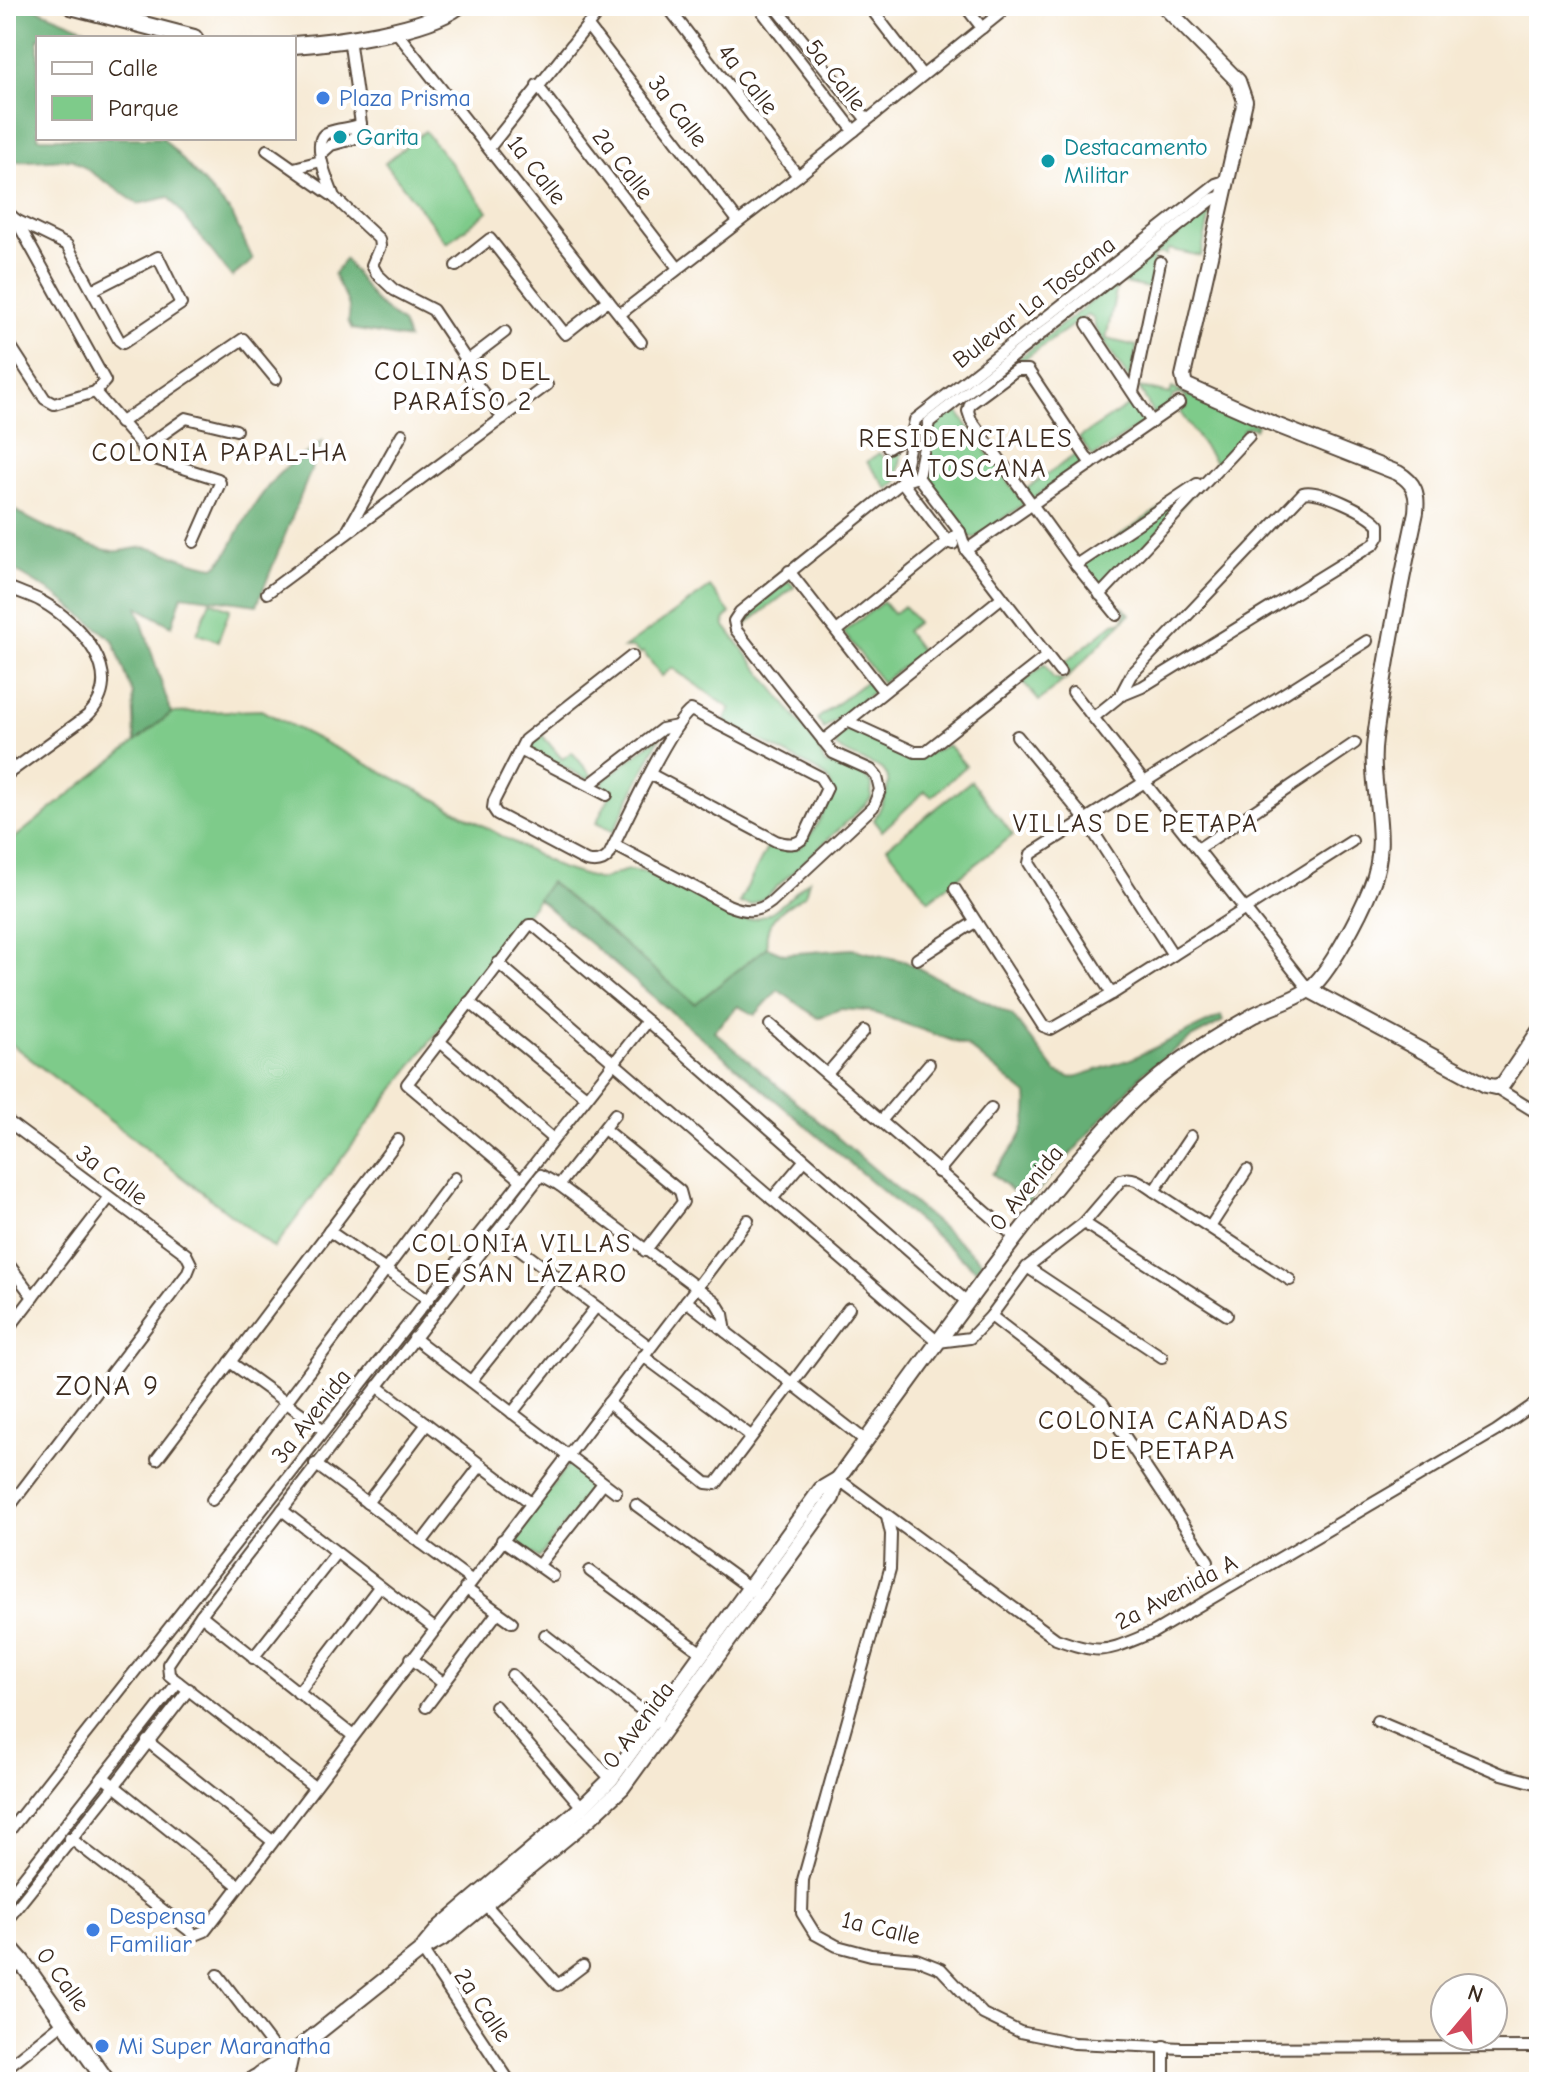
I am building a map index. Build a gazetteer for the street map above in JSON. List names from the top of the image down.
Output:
{
  "streets": {
    "main road": ["0 Avenida", "0 Calle"],
    "street": [
      "5a Calle",
      "4a Calle",
      "3a Calle",
      "2a Calle",
      "1a Calle",
      "Bulevar La Toscana",
      "3a Avenida",
      "2a Avenida A"
    ]
  },
  "crossings": [
    ["2a Calle", "0 Avenida"],
    ["1a Calle", "2a Avenida A"],
    ["0 Avenida", "2a Avenida A"]
  ],
  "districts": [
    "COLINAS DEL PARAÍSO 2",
    "RESIDENCIALES LA TOSCANA",
    "COLONIA PAPAL-HA",
    "VILLAS DE PETAPA",
    "COLONIA VILLAS DE SAN LÁZARO",
    "ZONA 9",
    "COLONIA CAÑADAS DE PETAPA"
  ],
  "places": [
    "Plaza Prisma",
    "Garita",
    "Destacamento Militar",
    "Despensa Familiar",
    "Mi Super Maranatha"
  ],
  "legend": ["Calle", "Parque"],
  "north": "top"
}
